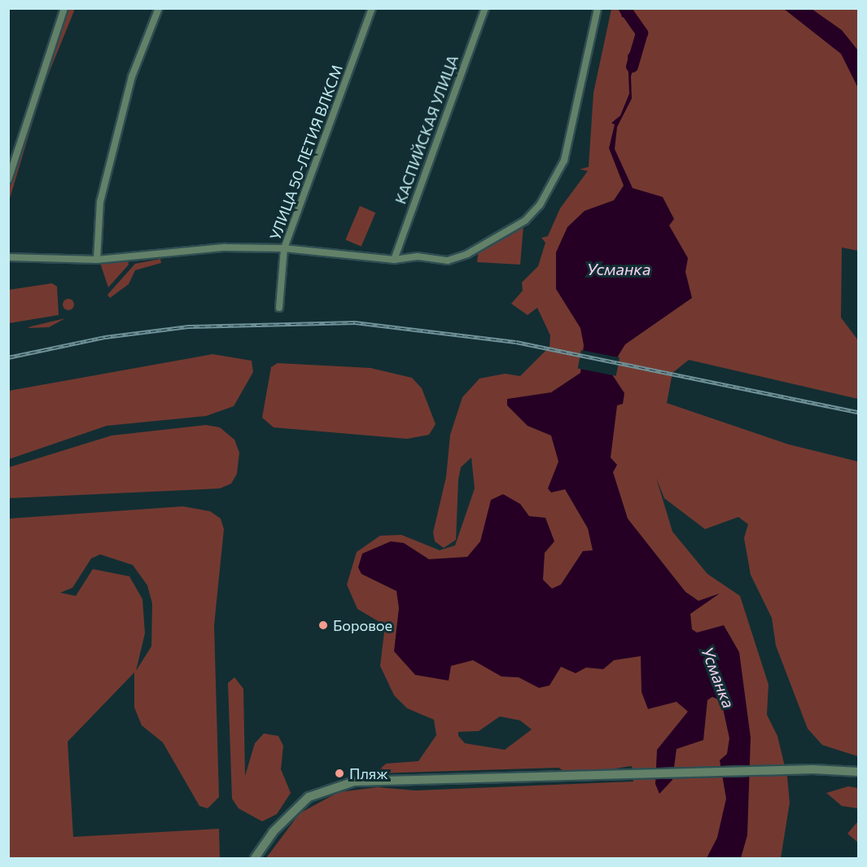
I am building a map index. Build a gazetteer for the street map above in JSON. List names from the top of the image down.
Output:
{
  "streets": {
    "street": ["КАСПИЙСКАЯ УЛИЦА", "УЛИЦА 50-ЛЕТИЯ ВЛКСМ"]
  },
  "water": ["Усманка"],
  "places": ["Боровое", "Пляж"]
}
